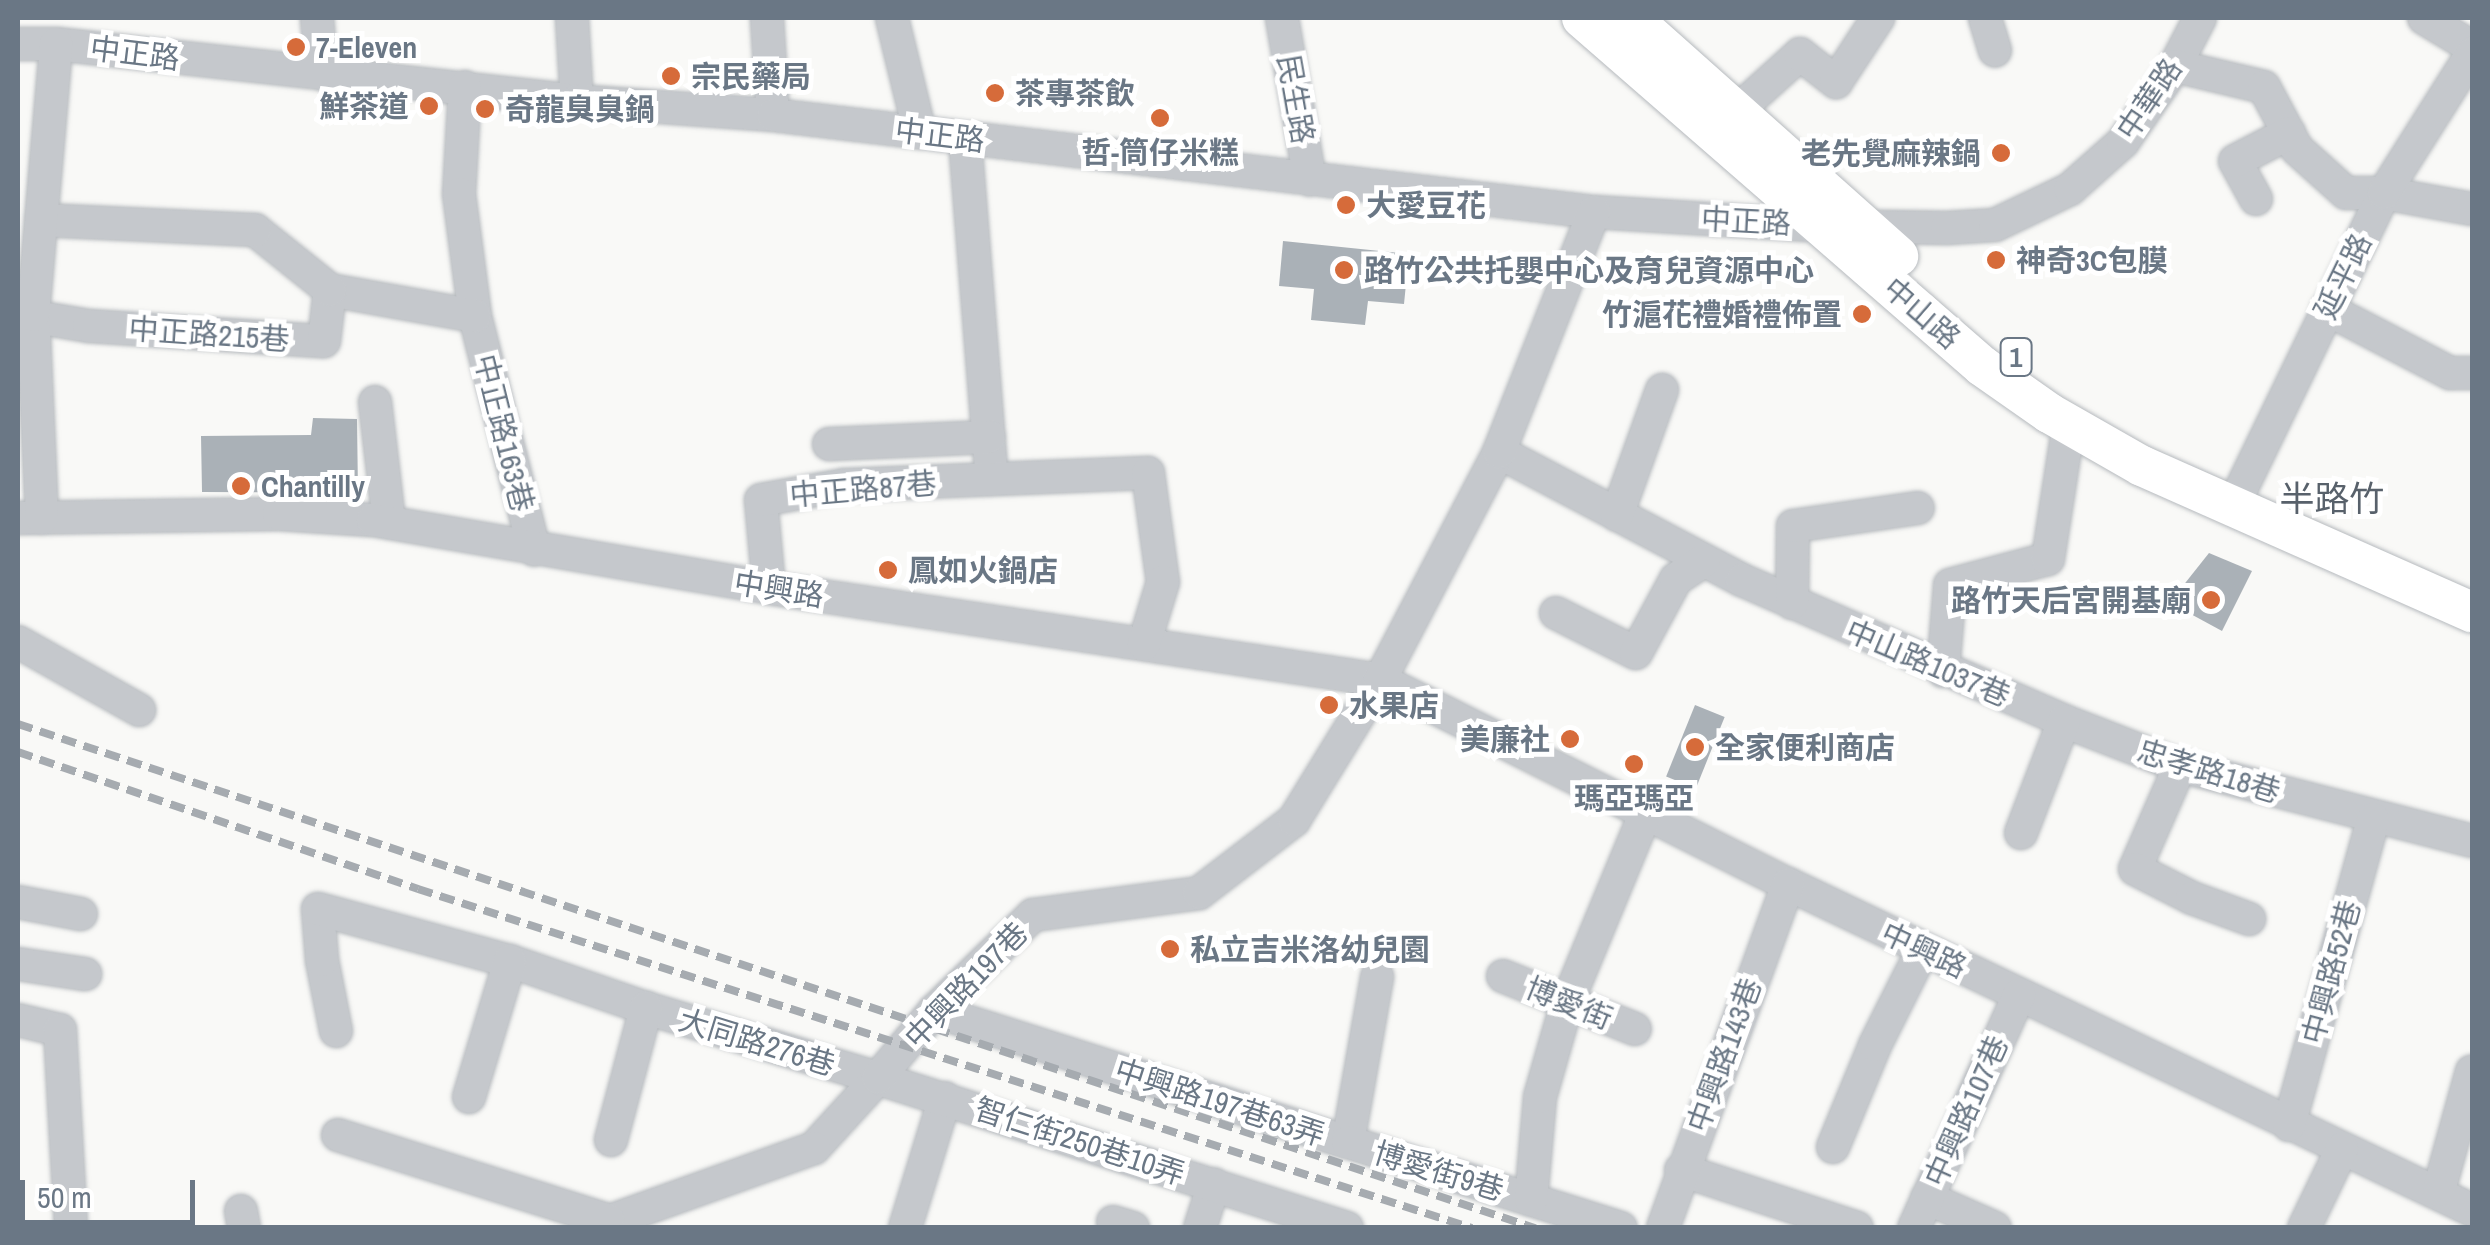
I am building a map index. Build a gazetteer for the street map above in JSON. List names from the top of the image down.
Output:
{
  "streets": {
    "main road": ["中山路", "1"],
    "street": [
      "中正路",
      "民生路",
      "中華路",
      "延平路",
      "中正路215巷",
      "中正路163巷",
      "中正路87巷",
      "中興路",
      "中山路1037巷",
      "忠孝路18巷",
      "中興路52巷",
      "中興路197巷",
      "博愛街",
      "大同路276巷",
      "中興路143巷",
      "中興路197巷63弄",
      "中興路107巷",
      "智仁街250巷10弄",
      "博愛街9巷"
    ]
  },
  "crossings": [
    ["中正路", "民生路"],
    ["中正路", "中華路"],
    ["中正路", "中山路"],
    ["中正路", "中正路163巷"],
    ["中華路", "中山路"],
    ["延平路", "中山路"],
    ["中正路215巷", "中正路163巷"],
    ["中正路163巷", "中興路"],
    ["中正路87巷", "中興路"],
    ["中興路", "中興路52巷"],
    ["中興路", "中興路197巷"],
    ["中興路", "中興路143巷"],
    ["中興路", "中興路107巷"],
    ["中興路", "博愛街9巷"],
    ["中山路1037巷", "忠孝路18巷"],
    ["忠孝路18巷", "中興路52巷"],
    ["中興路197巷", "大同路276巷"],
    ["中興路197巷", "中興路197巷63弄"],
    ["中興路197巷", "智仁街250巷10弄"],
    ["博愛街", "博愛街9巷"],
    ["大同路276巷", "智仁街250巷10弄"],
    ["中興路197巷63弄", "博愛街9巷"]
  ],
  "districts": ["半路竹"],
  "places": [
    "7-Eleven",
    "宗民藥局",
    "茶專茶飲",
    "鮮茶道",
    "奇龍臭臭鍋",
    "哲-筒仔米糕",
    "老先覺麻辣鍋",
    "大愛豆花",
    "神奇3C包膜",
    "路竹公共托嬰中心及育兒資源中心",
    "竹滬花禮婚禮佈置",
    "Chantilly",
    "鳳如火鍋店",
    "路竹天后宮開基廟",
    "水果店",
    "美廉社",
    "全家便利商店",
    "瑪亞瑪亞",
    "私立吉米洛幼兒園"
  ],
  "scale_bar": "50 m"
}
